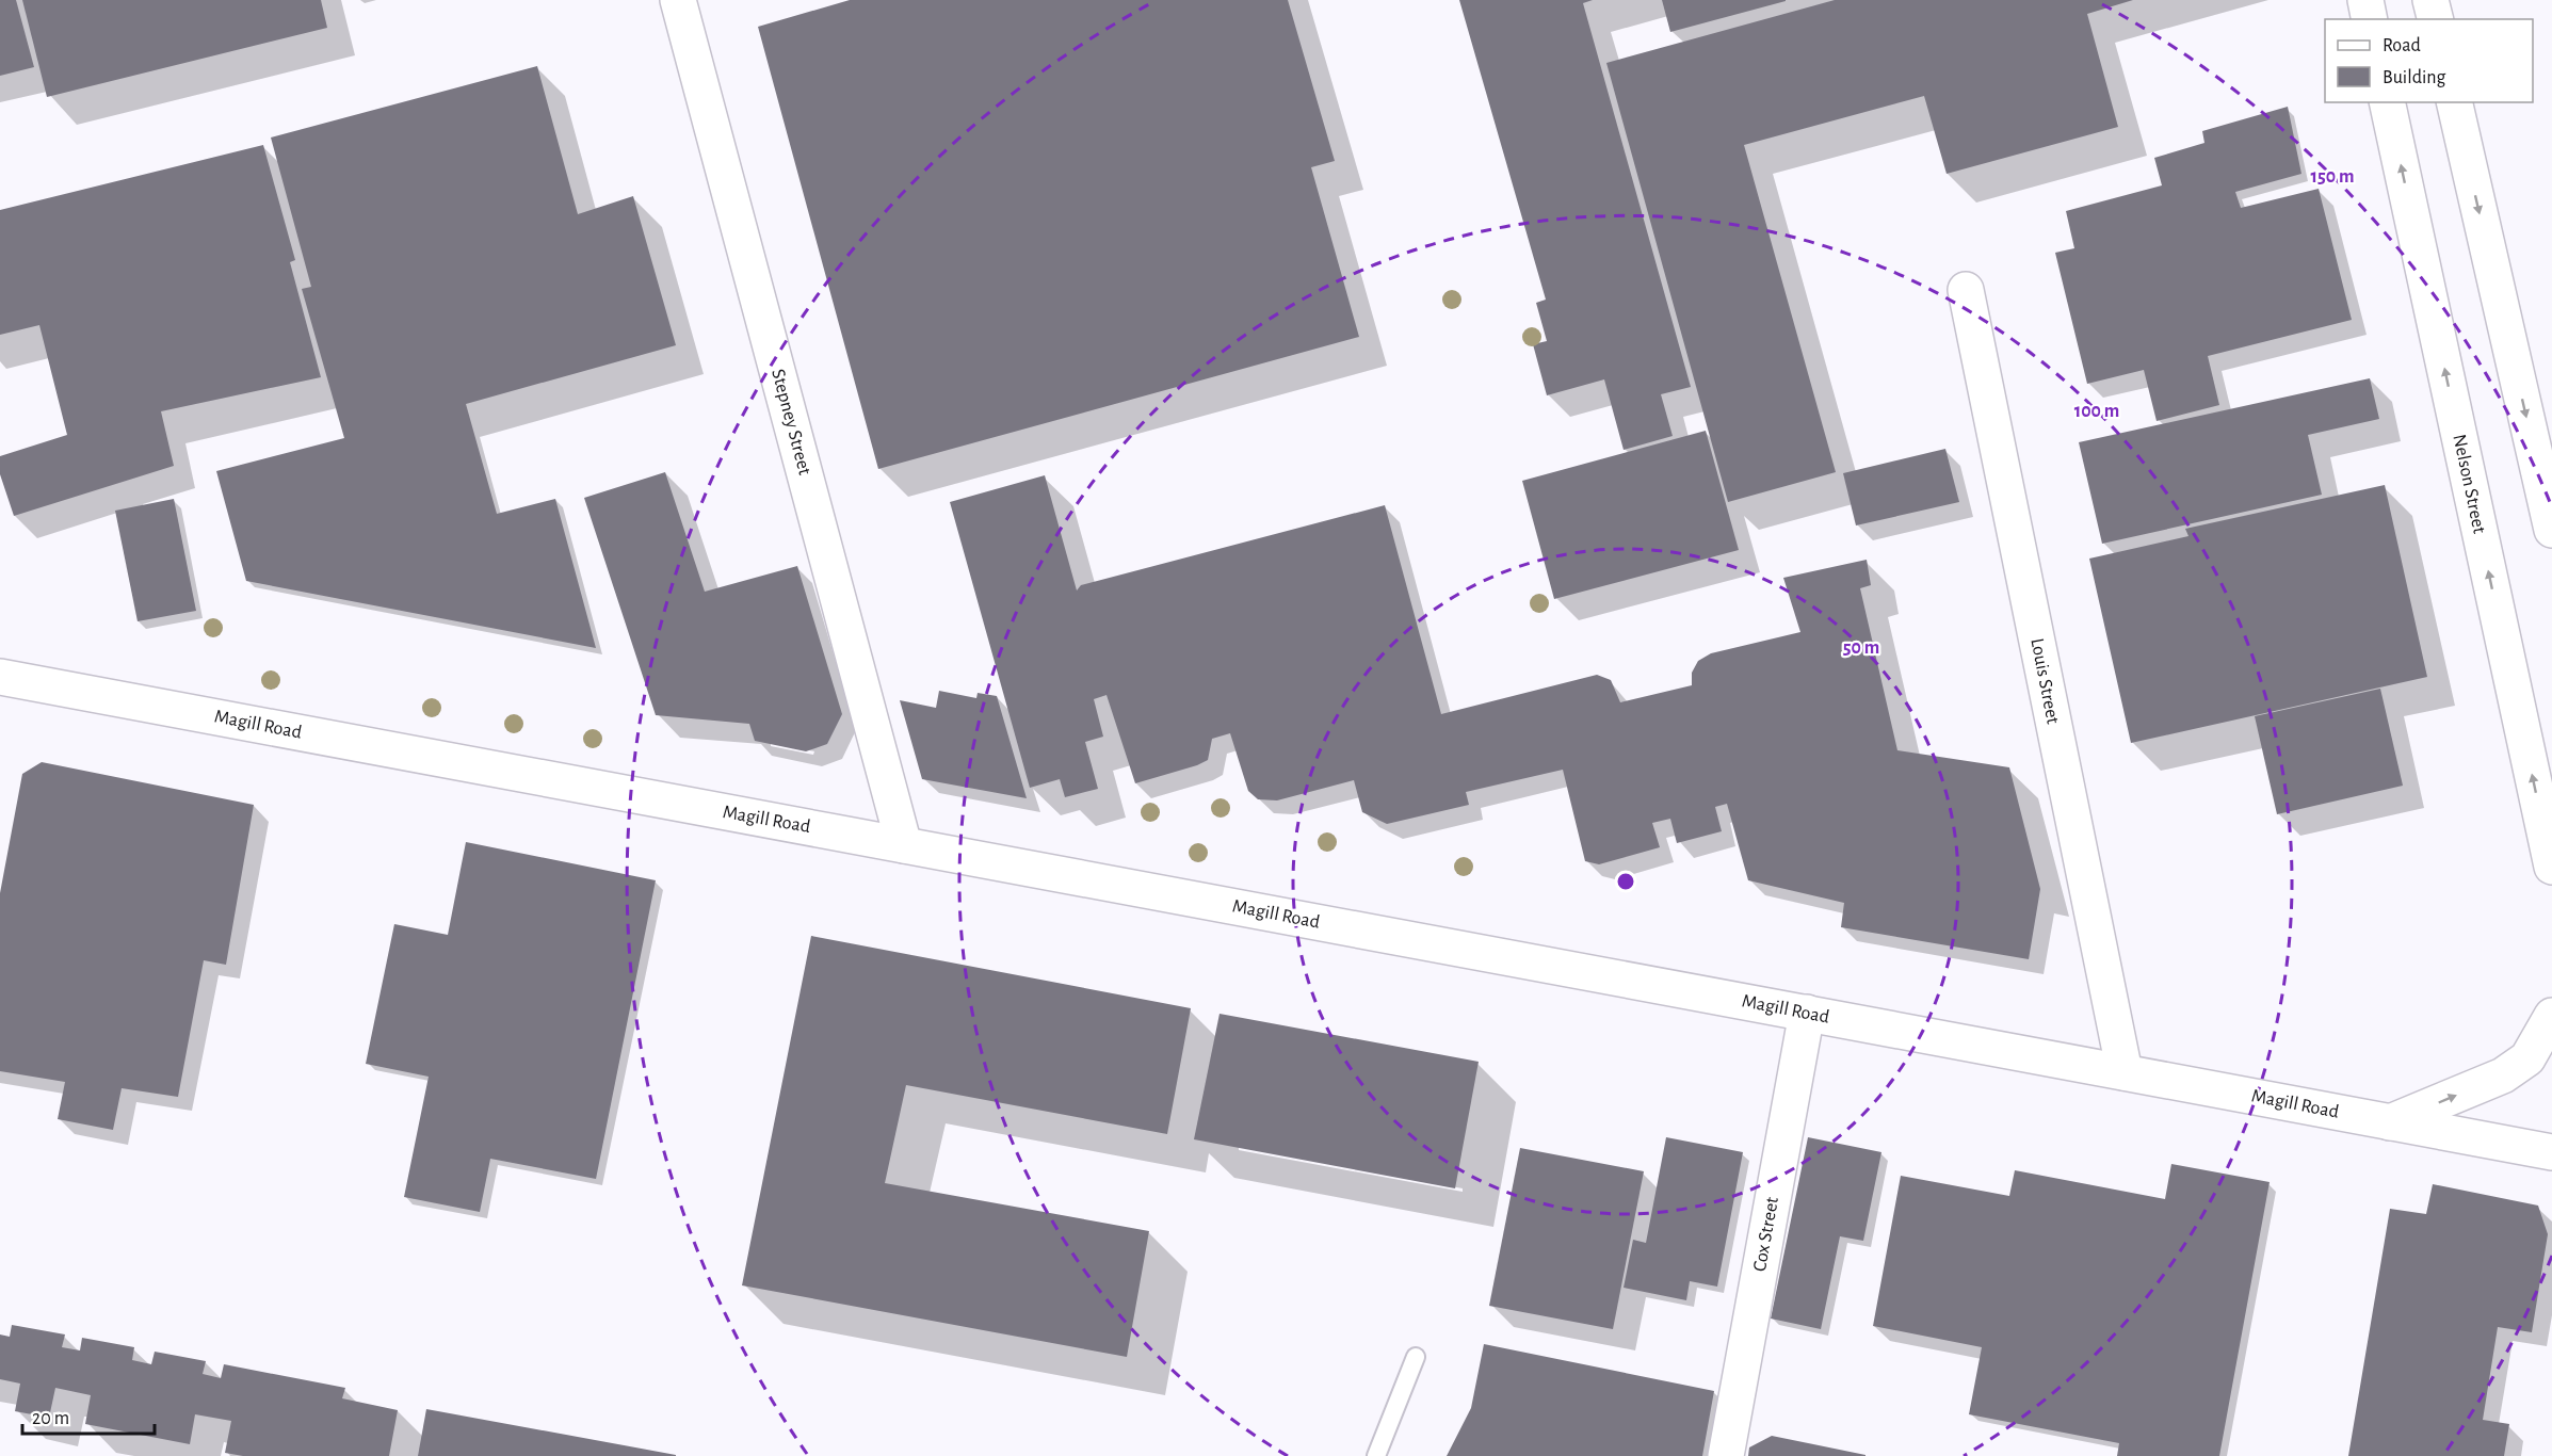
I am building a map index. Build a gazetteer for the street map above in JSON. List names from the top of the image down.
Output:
{
  "streets": {
    "main road": [
      "Stepney Street",
      "Nelson Street",
      "Louis Street",
      "Magill Road",
      "Cox Street"
    ]
  },
  "crossings": [
    ["Stepney Street", "Magill Road"],
    ["Louis Street", "Magill Road"],
    ["Magill Road", "Cox Street"]
  ],
  "legend": ["Road", "Building"],
  "scale_bar": "20 m",
  "rings": ["150 m", "100 m", "50 m"]
}
